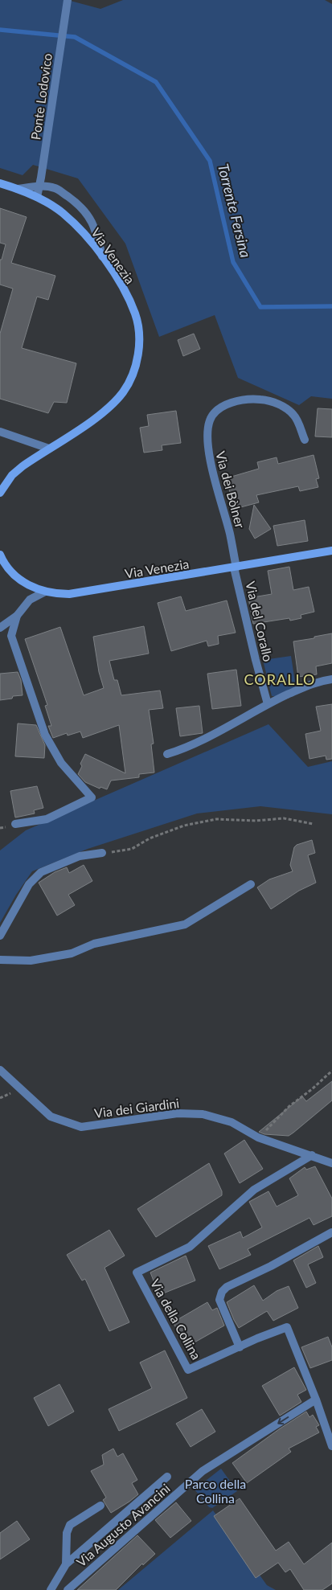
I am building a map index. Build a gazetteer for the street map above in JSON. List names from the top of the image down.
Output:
{
  "streets": {
    "main road": ["Via Venezia"],
    "street": [
      "Ponte Lodovico",
      "Via dei Bòlner",
      "Via del Corallo",
      "Via dei Giardini",
      "Via della Collina",
      "Via Augusto Avancini"
    ]
  },
  "crossings": [
    ["Ponte Lodovico", "Via Venezia"],
    ["Via Venezia", "Via dei Bòlner"],
    ["Via Venezia", "Via del Corallo"],
    ["Via dei Bòlner", "Via del Corallo"],
    ["Via dei Giardini", "Via della Collina"],
    ["Via della Collina", "Via Augusto Avancini"]
  ],
  "districts": ["CORALLO"],
  "water": ["Torrente Fersina"],
  "parks": ["Parco della Collina"]
}
